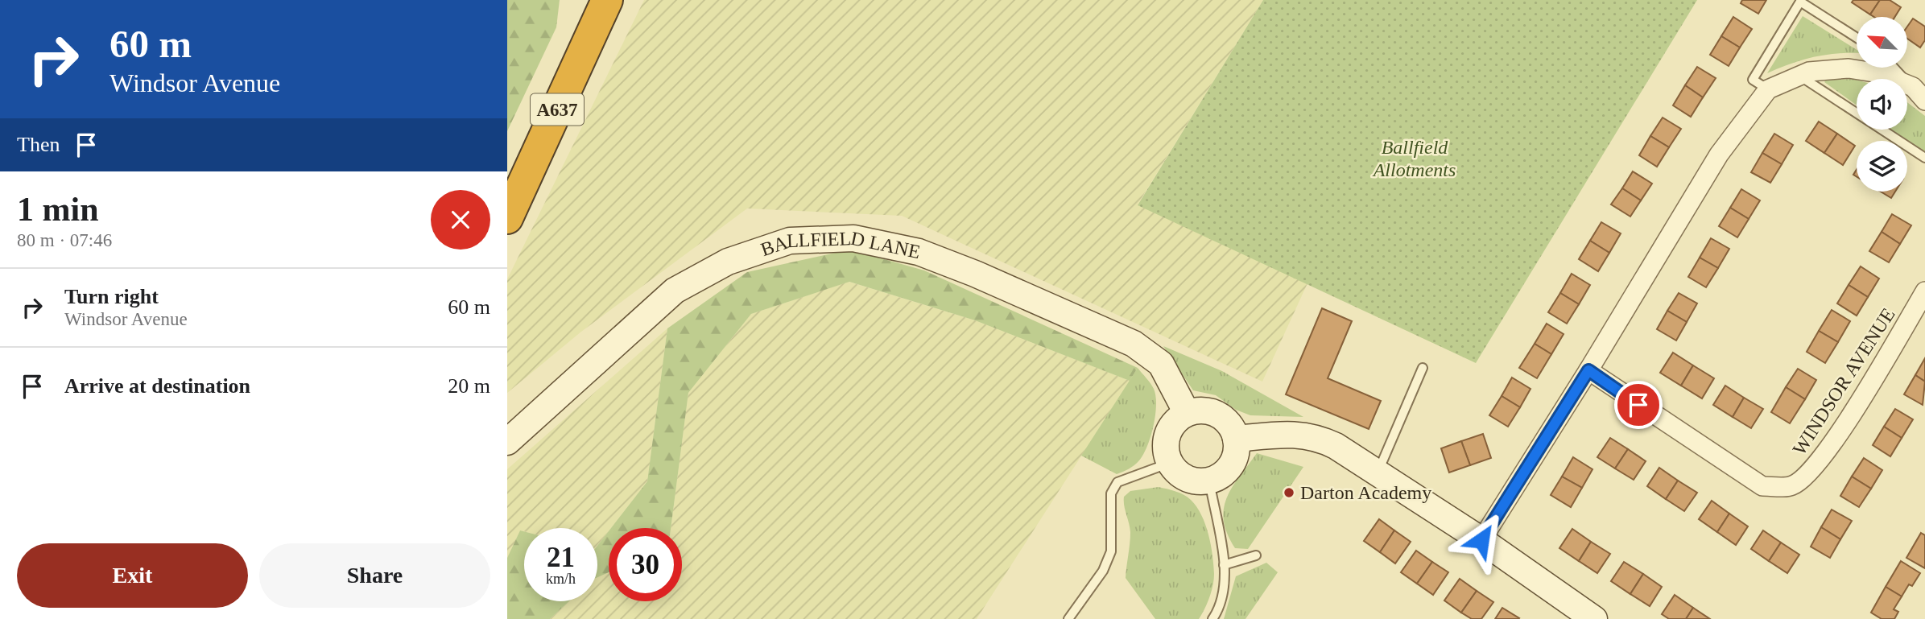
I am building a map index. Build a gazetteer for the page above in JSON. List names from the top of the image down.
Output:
{
  "streets": {
    "highway": ["A637"],
    "street": ["BALLFIELD LANE", "WINDSOR AVENUE"]
  },
  "parks": ["Ballfield Allotments"],
  "places": ["Darton Academy"],
  "north": "top left",
  "page": {
    "turn": ["60 m", "Windsor Avenue"],
    "then": "Then",
    "heading": ["1 min", "80 m · 07:46"],
    "list": [
      {
        "name": "Turn right",
        "note": "Windsor Avenue",
        "value": "60 m"
      },
      {
        "name": "Arrive at destination",
        "value": "20 m"
      }
    ],
    "speed": "21 km/h",
    "limit": "30",
    "buttons": ["Exit", "Share"]
  }
}
